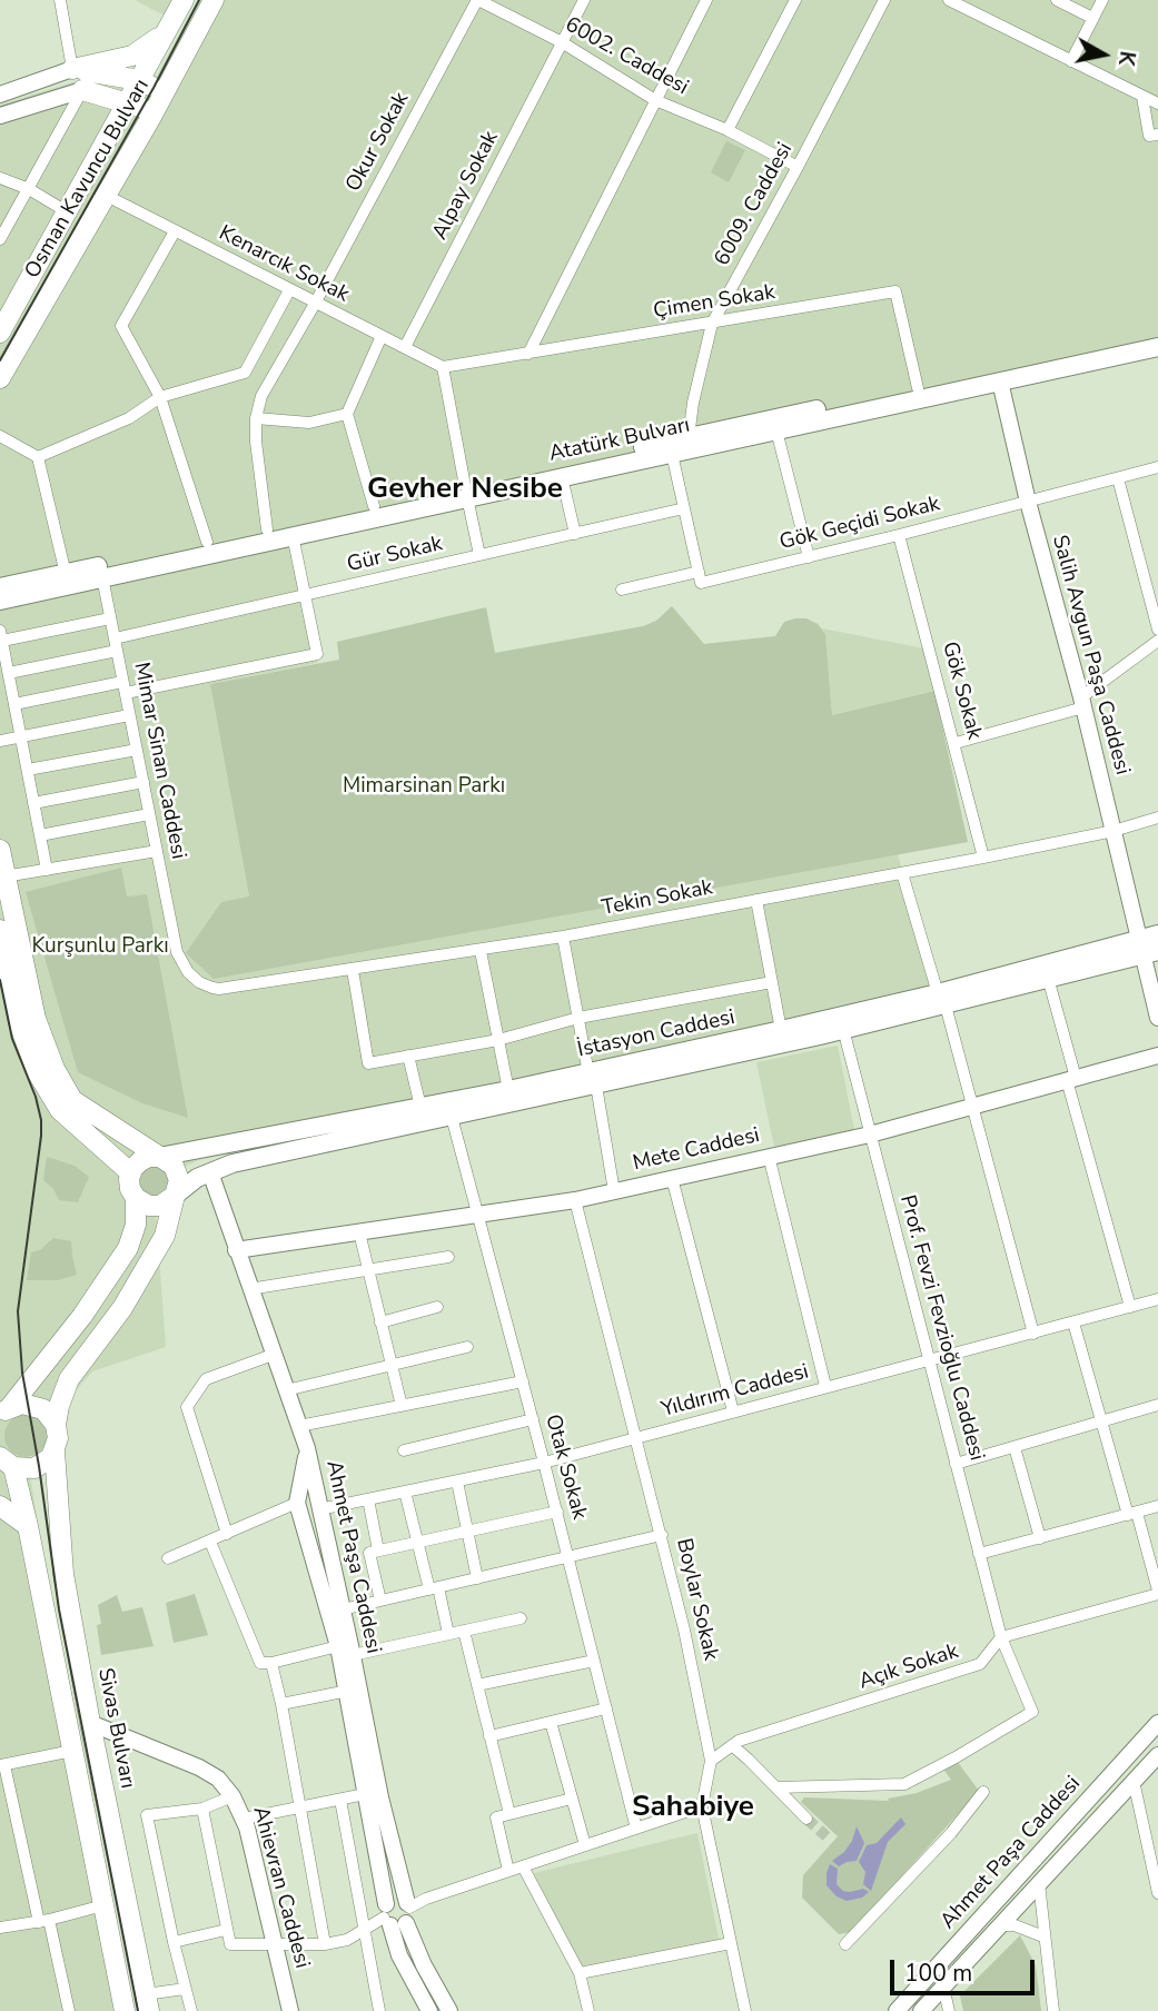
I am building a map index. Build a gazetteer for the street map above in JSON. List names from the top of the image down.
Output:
{
  "streets": {
    "highway": ["Osman Kavuncu Bulvarı", "Sivas Bulvarı"],
    "main road": ["Atatürk Bulvarı", "İstasyon Caddesi"],
    "street": [
      "6002. Caddesi",
      "Okur Sokak",
      "Alpay Sokak",
      "6009. Caddesi",
      "Kenarcık Sokak",
      "Çimen Sokak",
      "Gök Geçidi Sokak",
      "Gür Sokak",
      "Salih Avgun Paşa Caddesi",
      "Gök Sokak",
      "Mimar Sinan Caddesi",
      "Tekin Sokak",
      "Mete Caddesi",
      "Prof. Fevzi Fevzioğlu Caddesi",
      "Yıldırım Caddesi",
      "Otak Sokak",
      "Ahmet Paşa Caddesi",
      "Boylar Sokak",
      "Açık Sokak",
      "Ahievran Caddesi"
    ]
  },
  "crossings": [
    ["6002. Caddesi", "Okur Sokak"],
    ["6002. Caddesi", "Alpay Sokak"],
    ["6002. Caddesi", "6009. Caddesi"],
    ["Okur Sokak", "Kenarcık Sokak"],
    ["Osman Kavuncu Bulvarı", "Kenarcık Sokak"],
    ["Alpay Sokak", "Kenarcık Sokak"],
    ["6009. Caddesi", "Çimen Sokak"],
    ["6009. Caddesi", "Atatürk Bulvarı"],
    ["Kenarcık Sokak", "Çimen Sokak"],
    ["Çimen Sokak", "Atatürk Bulvarı"],
    ["Atatürk Bulvarı", "Salih Avgun Paşa Caddesi"],
    ["Atatürk Bulvarı", "Mimar Sinan Caddesi"],
    ["Gök Geçidi Sokak", "Salih Avgun Paşa Caddesi"],
    ["Gök Geçidi Sokak", "Gök Sokak"],
    ["Gür Sokak", "Mimar Sinan Caddesi"],
    ["Salih Avgun Paşa Caddesi", "Tekin Sokak"],
    ["Salih Avgun Paşa Caddesi", "İstasyon Caddesi"],
    ["Gök Sokak", "Tekin Sokak"],
    ["Mimar Sinan Caddesi", "Tekin Sokak"],
    ["İstasyon Caddesi", "Prof. Fevzi Fevzioğlu Caddesi"],
    ["İstasyon Caddesi", "Otak Sokak"],
    ["Mete Caddesi", "Prof. Fevzi Fevzioğlu Caddesi"],
    ["Mete Caddesi", "Otak Sokak"],
    ["Mete Caddesi", "Boylar Sokak"],
    ["Prof. Fevzi Fevzioğlu Caddesi", "Yıldırım Caddesi"],
    ["Prof. Fevzi Fevzioğlu Caddesi", "Açık Sokak"],
    ["Yıldırım Caddesi", "Otak Sokak"],
    ["Yıldırım Caddesi", "Ahmet Paşa Caddesi"],
    ["Yıldırım Caddesi", "Boylar Sokak"],
    ["Boylar Sokak", "Açık Sokak"],
    ["Sivas Bulvarı", "Ahievran Caddesi"]
  ],
  "districts": ["Gevher Nesibe", "Sahabiye"],
  "parks": ["Mimarsinan Parkı", "Kurşunlu Parkı"],
  "scale_bar": "100 m",
  "north": "right"
}
